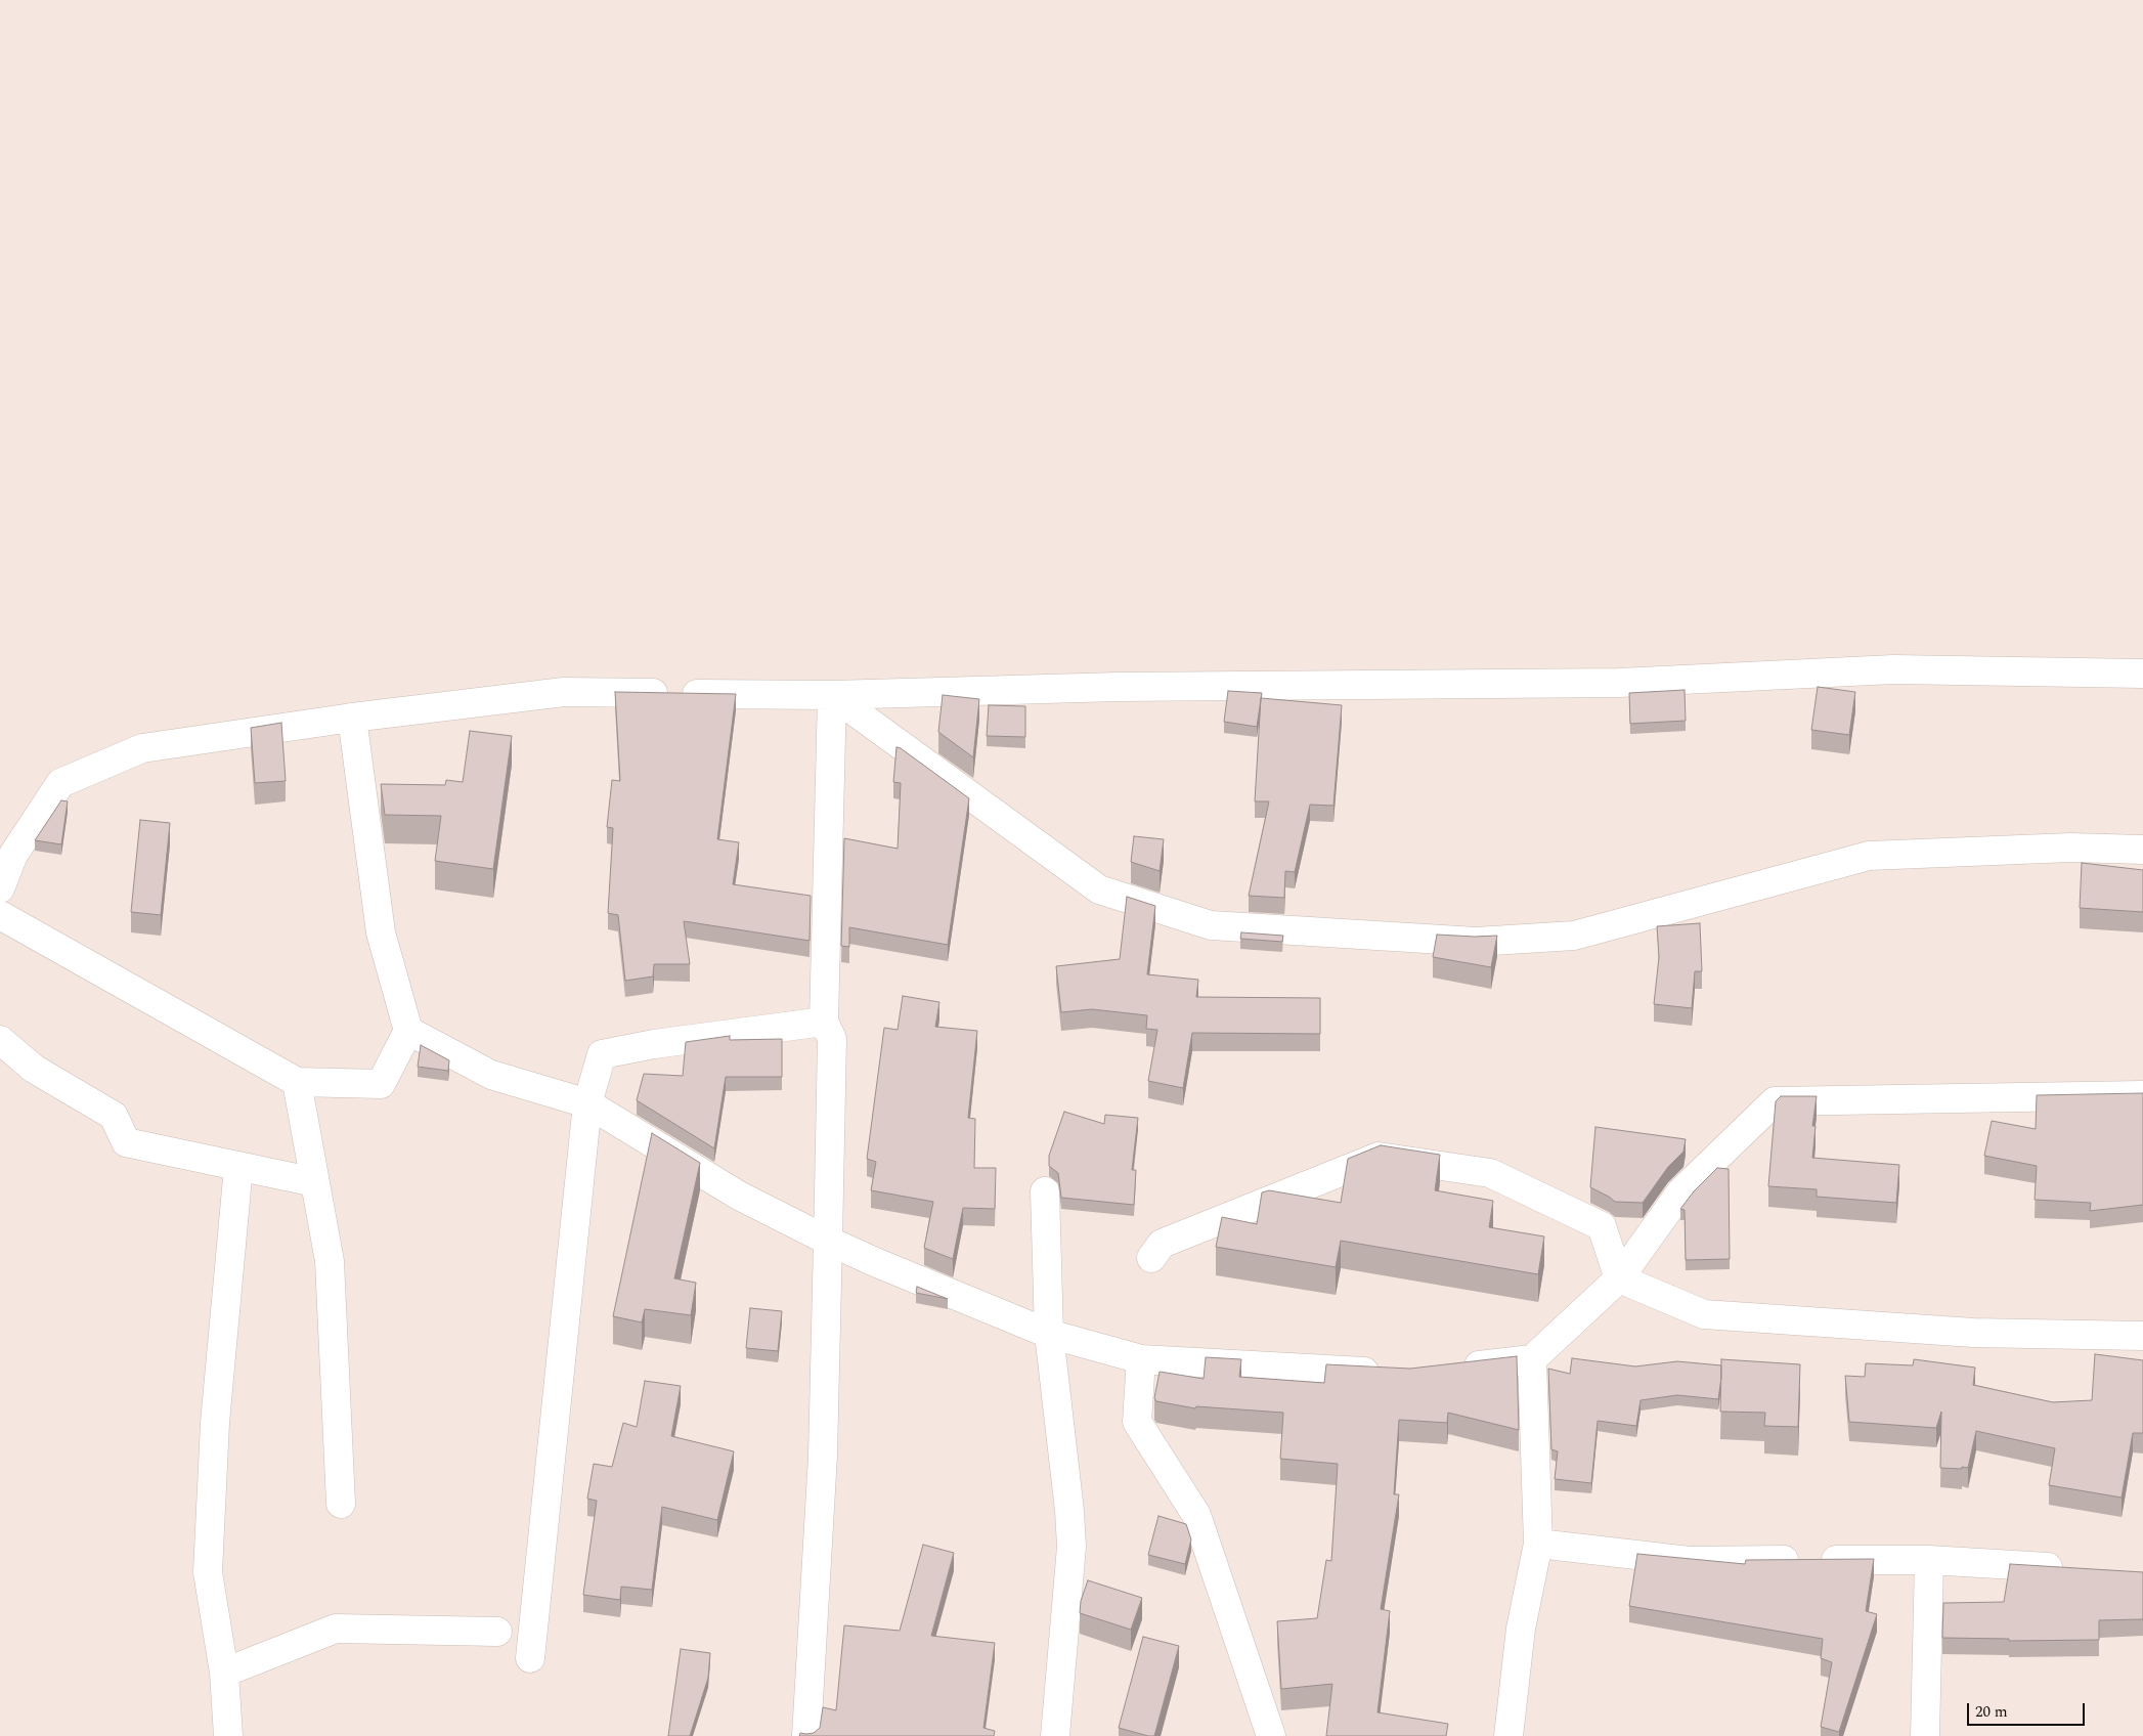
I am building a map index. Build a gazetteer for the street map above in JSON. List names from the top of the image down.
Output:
{
  "scale_bar": "20 m"
}
